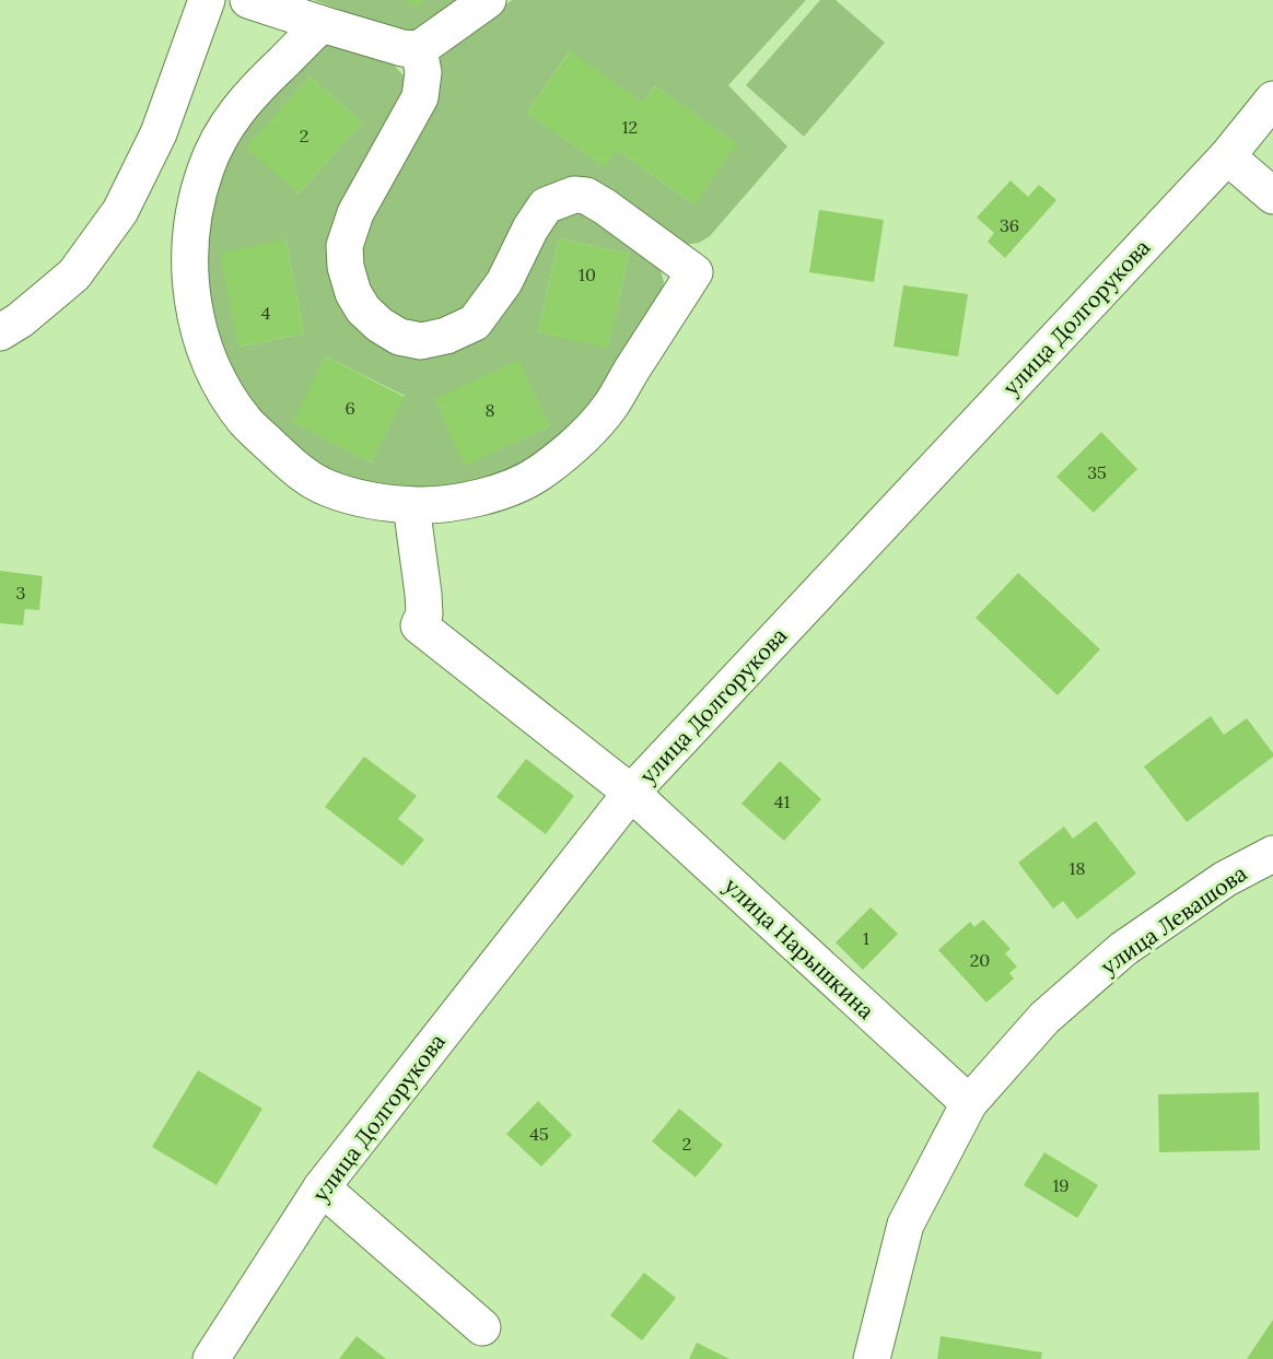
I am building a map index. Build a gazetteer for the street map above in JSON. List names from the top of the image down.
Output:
{
  "streets": {
    "street": ["улица Долгорукова", "улица Левашова", "улица Нарышкина"]
  },
  "crossings": [
    ["улица Долгорукова", "улица Нарышкина"],
    ["улица Левашова", "улица Нарышкина"]
  ],
  "house_numbers": [
    "12",
    "2",
    "36",
    "10",
    "4",
    "6",
    "8",
    "35",
    "3",
    "41",
    "18",
    "1",
    "20",
    "45",
    "2",
    "19"
  ]
}
